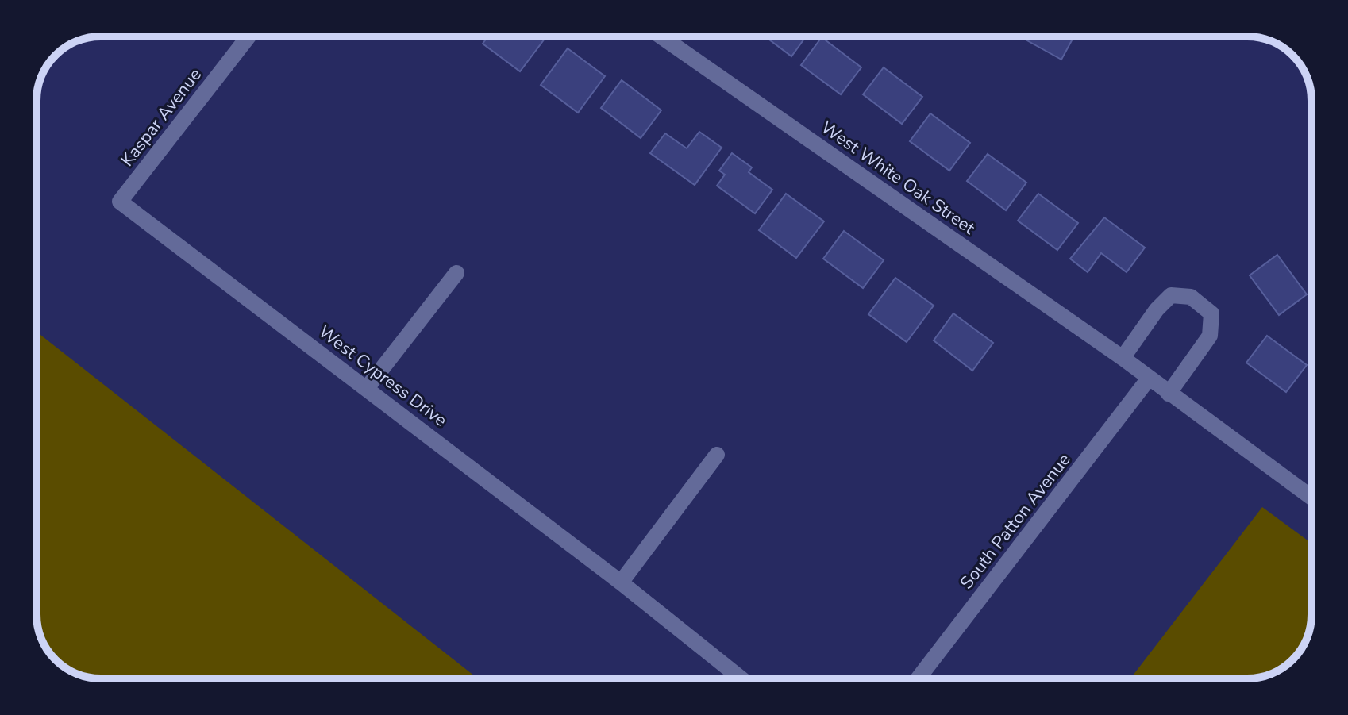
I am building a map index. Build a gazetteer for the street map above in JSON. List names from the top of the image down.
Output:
{
  "streets": {
    "street": [
      "Kaspar Avenue",
      "West White Oak Street",
      "West Cypress Drive",
      "South Patton Avenue"
    ]
  },
  "crossings": [
    ["Kaspar Avenue", "West Cypress Drive"],
    ["West White Oak Street", "South Patton Avenue"]
  ]
}
